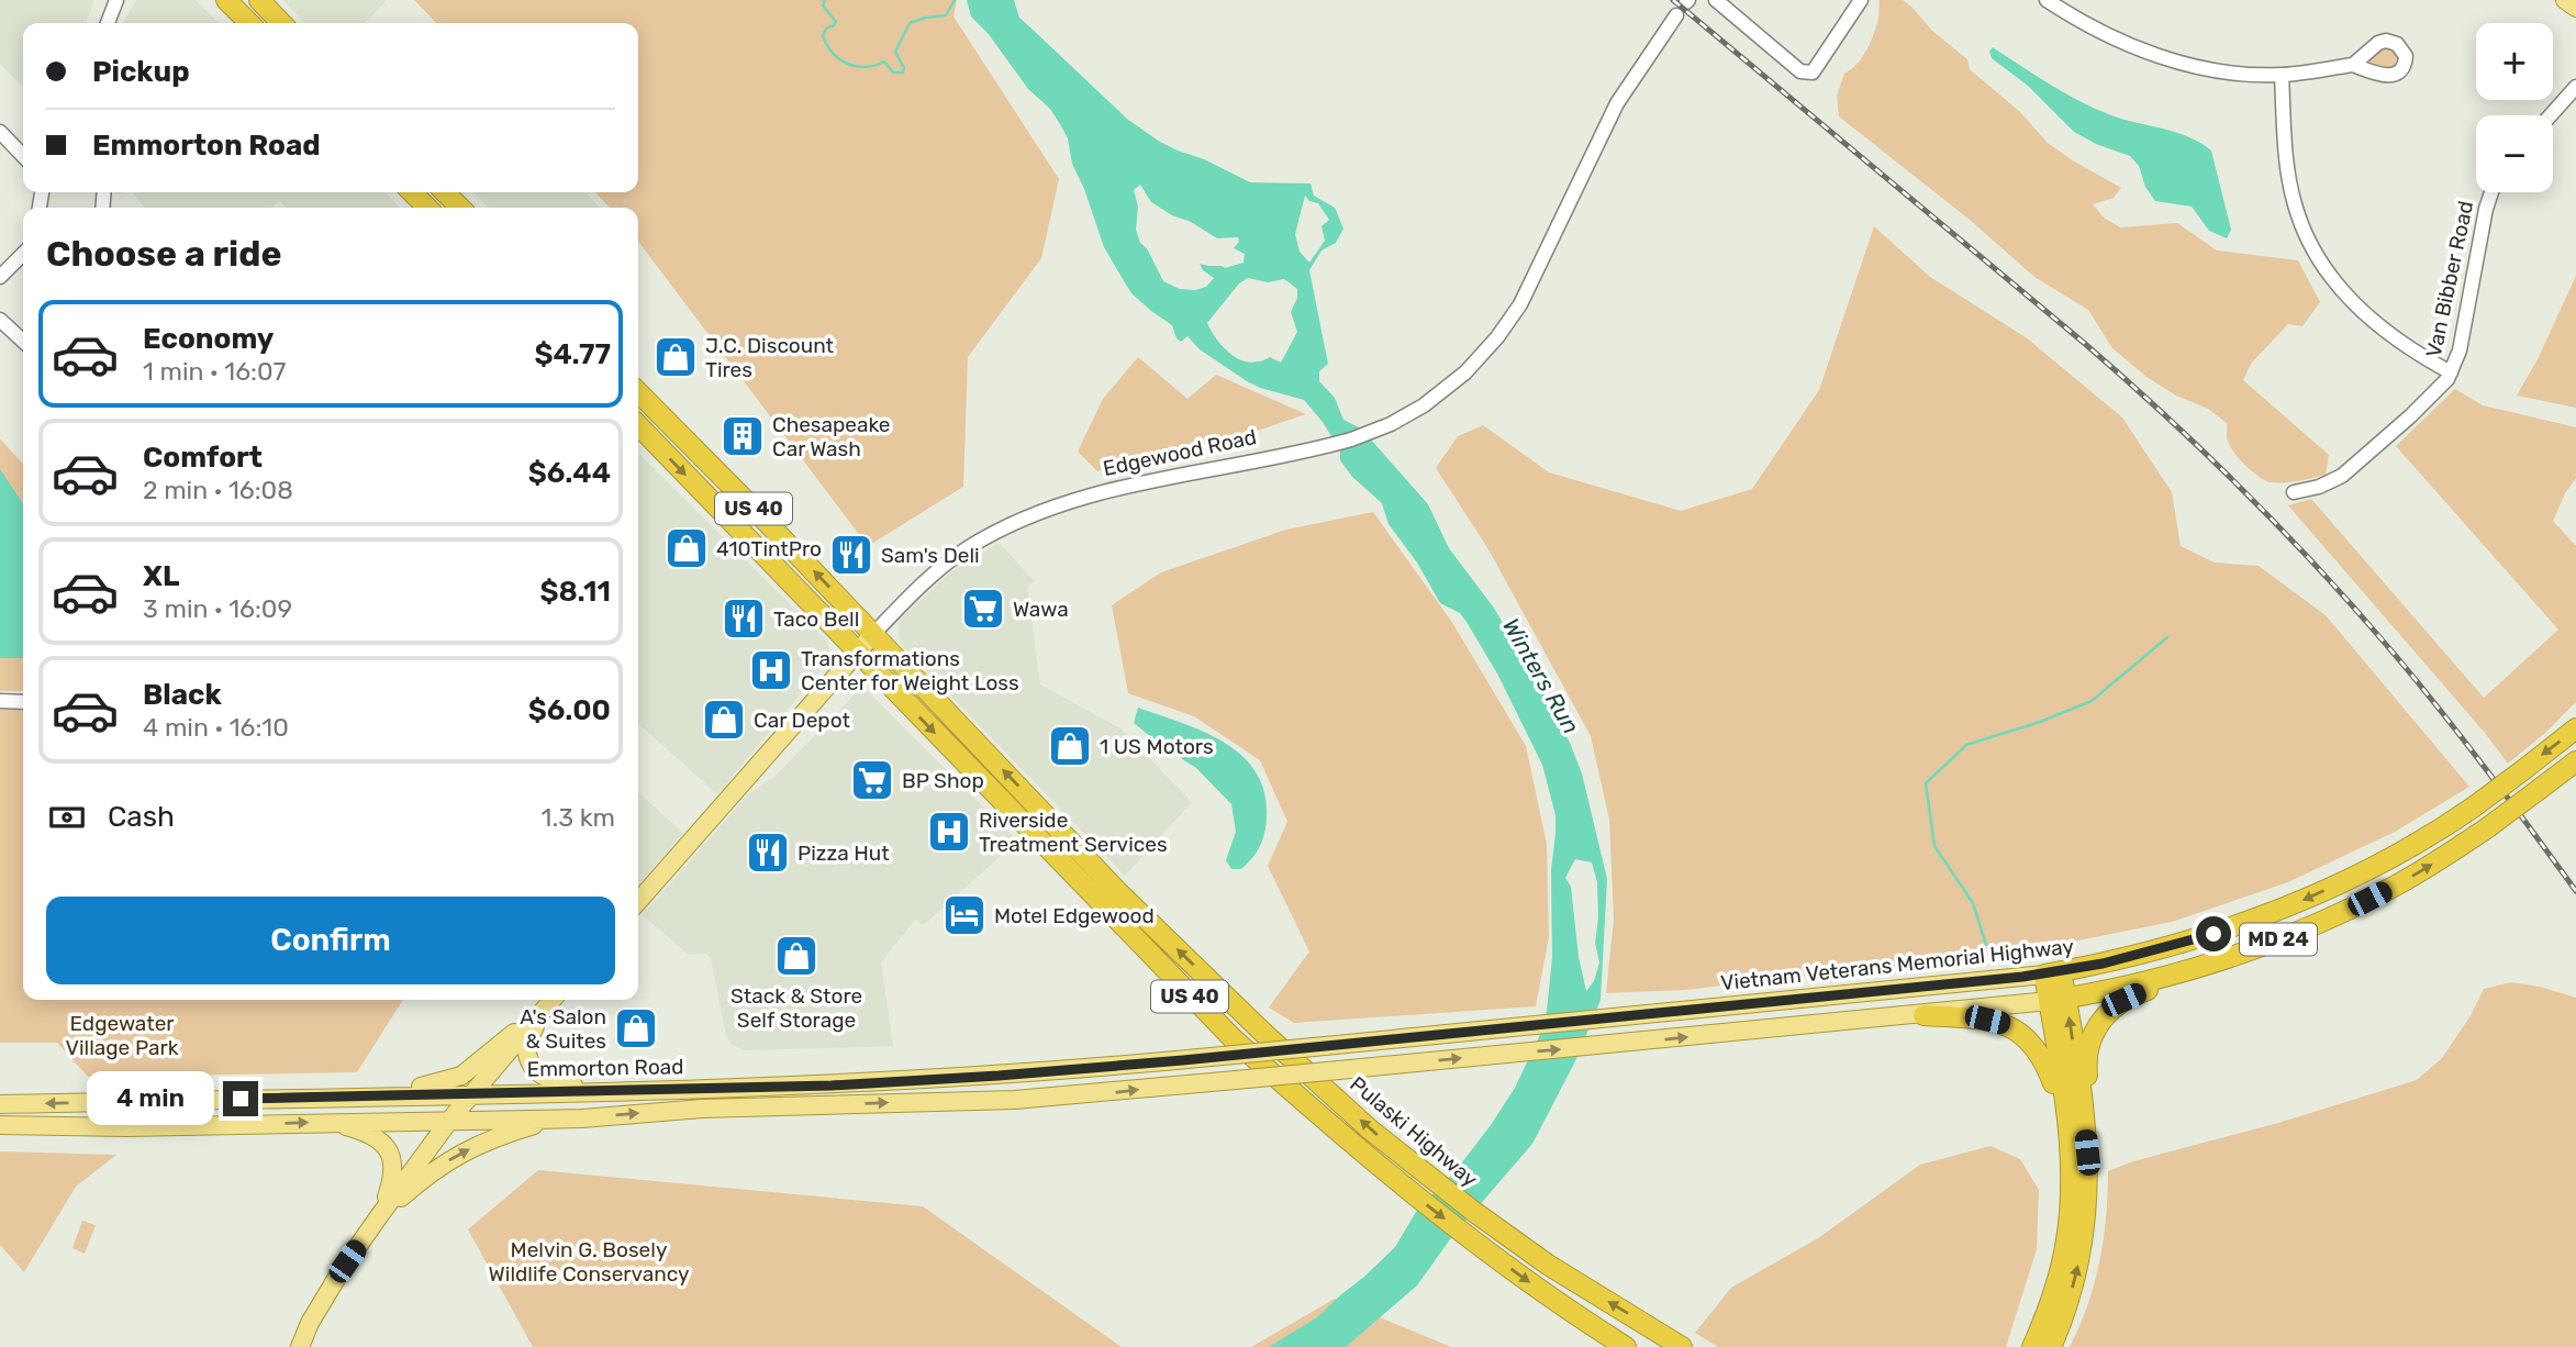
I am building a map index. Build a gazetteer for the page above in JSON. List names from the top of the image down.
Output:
{
  "streets": {
    "highway": [
      "US 40",
      "MD 24",
      "Vietnam Veterans Memorial Highway",
      "Pulaski Highway"
    ],
    "main road": ["Edgewood Road", "Emmorton Road"],
    "street": ["Van Bibber Road"]
  },
  "crossings": [
    ["Edgewood Road", "US 40"],
    ["Edgewood Road", "Pulaski Highway"],
    ["MD 24", "Emmorton Road"],
    ["Vietnam Veterans Memorial Highway", "Emmorton Road"]
  ],
  "water": ["Winters Run"],
  "parks": ["Edgewater Village Park", "Melvin G. Bosely Wildlife Conservancy"],
  "places": {
    "shop": [
      "J.C. Discount Tires",
      "410TintPro",
      "Car Depot",
      "1 US Motors",
      "Stack & Store Self Storage",
      "A's Salon & Suites"
    ],
    "building": ["Chesapeake Car Wash"],
    "restaurant": ["Sam's Deli", "Taco Bell", "Pizza Hut"],
    "supermarket": ["Wawa", "BP Shop"],
    "hospital": ["Transformations Center for Weight Loss", "Riverside Treatment Services"],
    "hotel": ["Motel Edgewood"]
  },
  "page": {
    "map_buttons": ["+", "−"],
    "banner": ["Pickup", "Emmorton Road"],
    "heading": "Choose a ride",
    "list": [
      {
        "name": "Economy",
        "note": "1 min · 16:07",
        "value": "$4.77"
      },
      {
        "name": "Comfort",
        "note": "2 min · 16:08",
        "value": "$6.44"
      },
      {
        "name": "XL",
        "note": "3 min · 16:09",
        "value": "$8.11"
      },
      {
        "name": "Black",
        "note": "4 min · 16:10",
        "value": "$6.00"
      }
    ],
    "pay": ["Cash", "1.3 km"],
    "buttons": "Confirm",
    "bubble": "4 min"
  }
}
